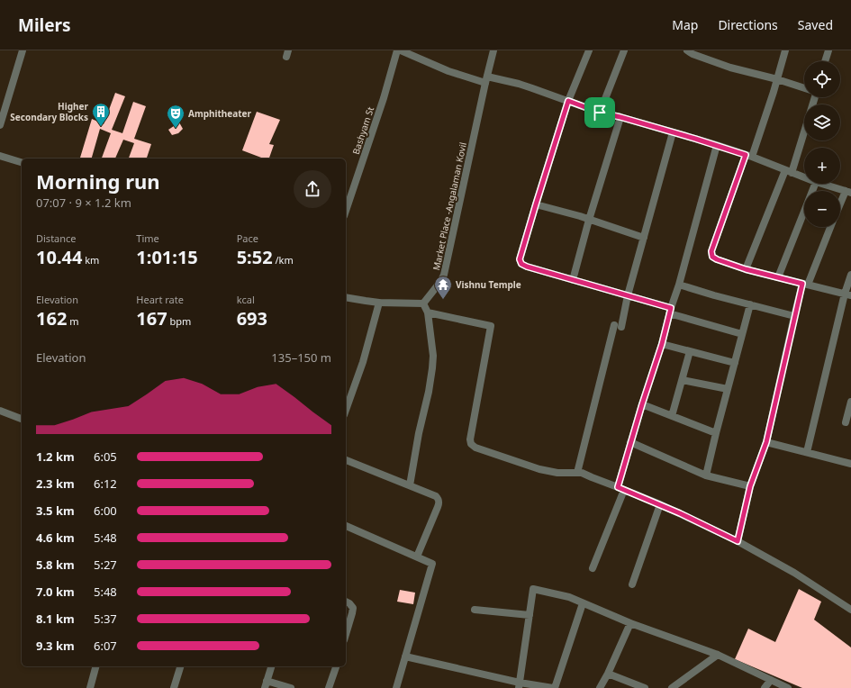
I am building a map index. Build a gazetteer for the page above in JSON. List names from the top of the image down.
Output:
{
  "streets": {
    "street": ["Bashyam St", "Market Place -Angalaman Kovil"]
  },
  "places": {
    "building": ["Higher Secondary Blocks"],
    "theatre": ["Amphitheater"],
    "temple": ["Vishnu Temple"]
  },
  "page": {
    "header": "Milers",
    "nav": ["Map", "Directions", "Saved"],
    "map_buttons": ["+", "−"],
    "heading": ["Morning run", "07:07 · 9 × 1.2 km"],
    "stats": [
      ["Distance", "10.44 km"],
      ["Time", "1:01:15"],
      ["Pace", "5:52 /km"],
      ["Elevation", "162 m"],
      ["Heart rate", "167 bpm"],
      ["kcal", "693"]
    ],
    "chart": ["Elevation", "135–150 m"],
    "list": [
      {
        "name": "1.2 km",
        "note": "6:05"
      },
      {
        "name": "2.3 km",
        "note": "6:12"
      },
      {
        "name": "3.5 km",
        "note": "6:00"
      },
      {
        "name": "4.6 km",
        "note": "5:48"
      },
      {
        "name": "5.8 km",
        "note": "5:27"
      },
      {
        "name": "7.0 km",
        "note": "5:48"
      },
      {
        "name": "8.1 km",
        "note": "5:37"
      },
      {
        "name": "9.3 km",
        "note": "6:07"
      }
    ]
  }
}
